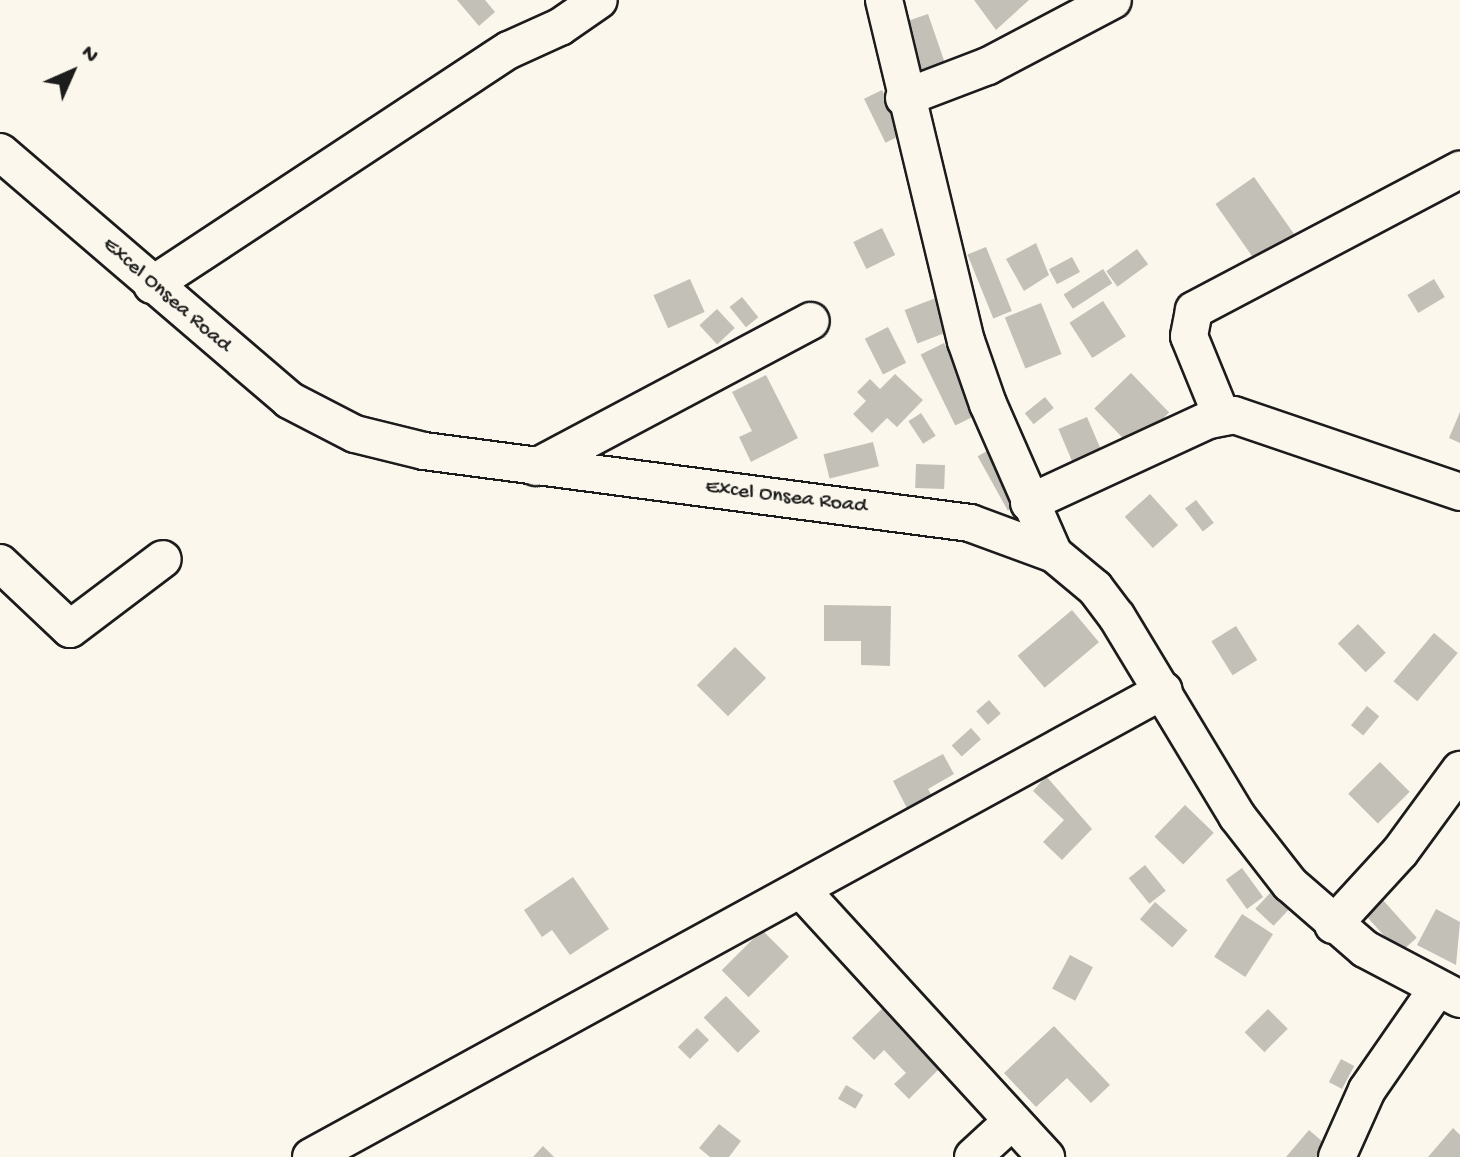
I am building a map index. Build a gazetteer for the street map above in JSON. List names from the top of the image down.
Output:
{
  "streets": {
    "street": ["Excel Onsea Road"]
  },
  "north": "top right"
}
